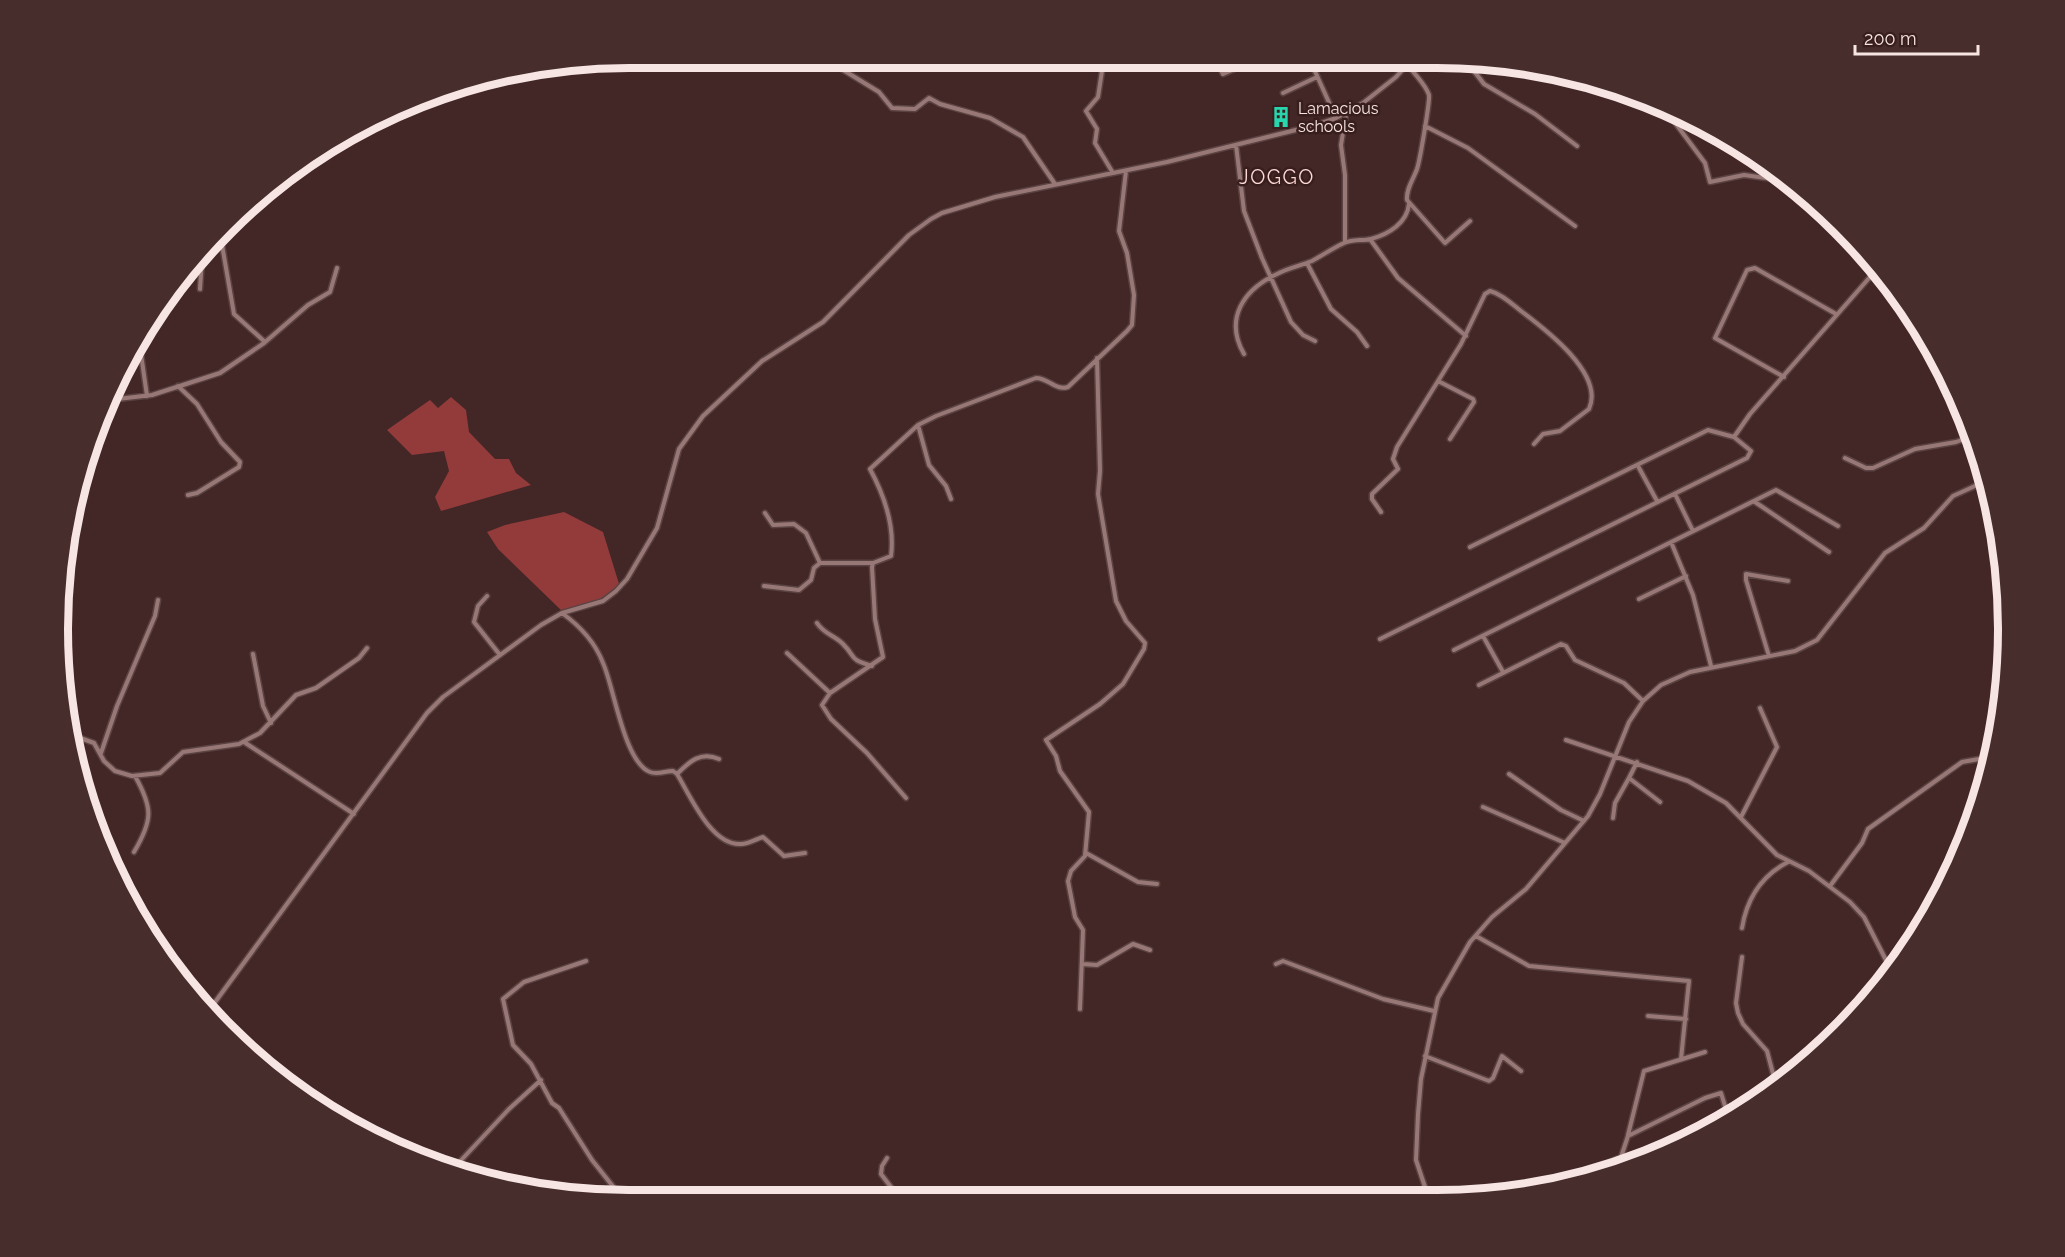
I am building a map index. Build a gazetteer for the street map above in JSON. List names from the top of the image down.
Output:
{
  "districts": ["JOGGO"],
  "places": {
    "building": ["Lamacious schools"]
  },
  "scale_bar": "200 m"
}
